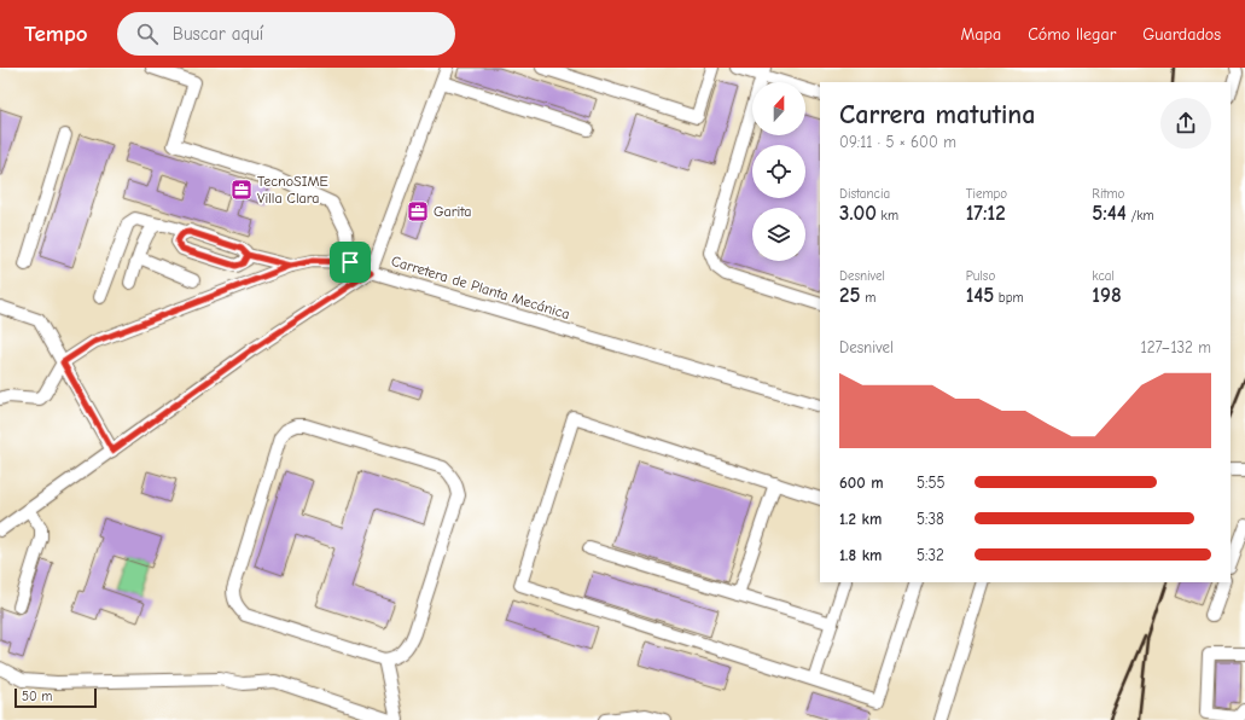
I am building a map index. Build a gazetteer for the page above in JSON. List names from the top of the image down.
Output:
{
  "streets": {
    "street": ["Carretera de Planta Mecánica"]
  },
  "places": {
    "office": ["TecnoSIME Villa Clara", "Garita"]
  },
  "scale_bar": "50 m",
  "north": "top",
  "page": {
    "header": "Tempo",
    "search": "Buscar aquí",
    "nav": ["Mapa", "Cómo llegar", "Guardados"],
    "heading": ["Carrera matutina", "09:11 · 5 × 600 m"],
    "stats": [
      ["Distancia", "3.00 km"],
      ["Tiempo", "17:12"],
      ["Ritmo", "5:44 /km"],
      ["Desnivel", "25 m"],
      ["Pulso", "145 bpm"],
      ["kcal", "198"]
    ],
    "chart": ["Desnivel", "127–132 m"],
    "list": [
      {
        "name": "600 m",
        "note": "5:55"
      },
      {
        "name": "1.2 km",
        "note": "5:38"
      },
      {
        "name": "1.8 km",
        "note": "5:32"
      }
    ],
    "scale": "50 m"
  }
}
